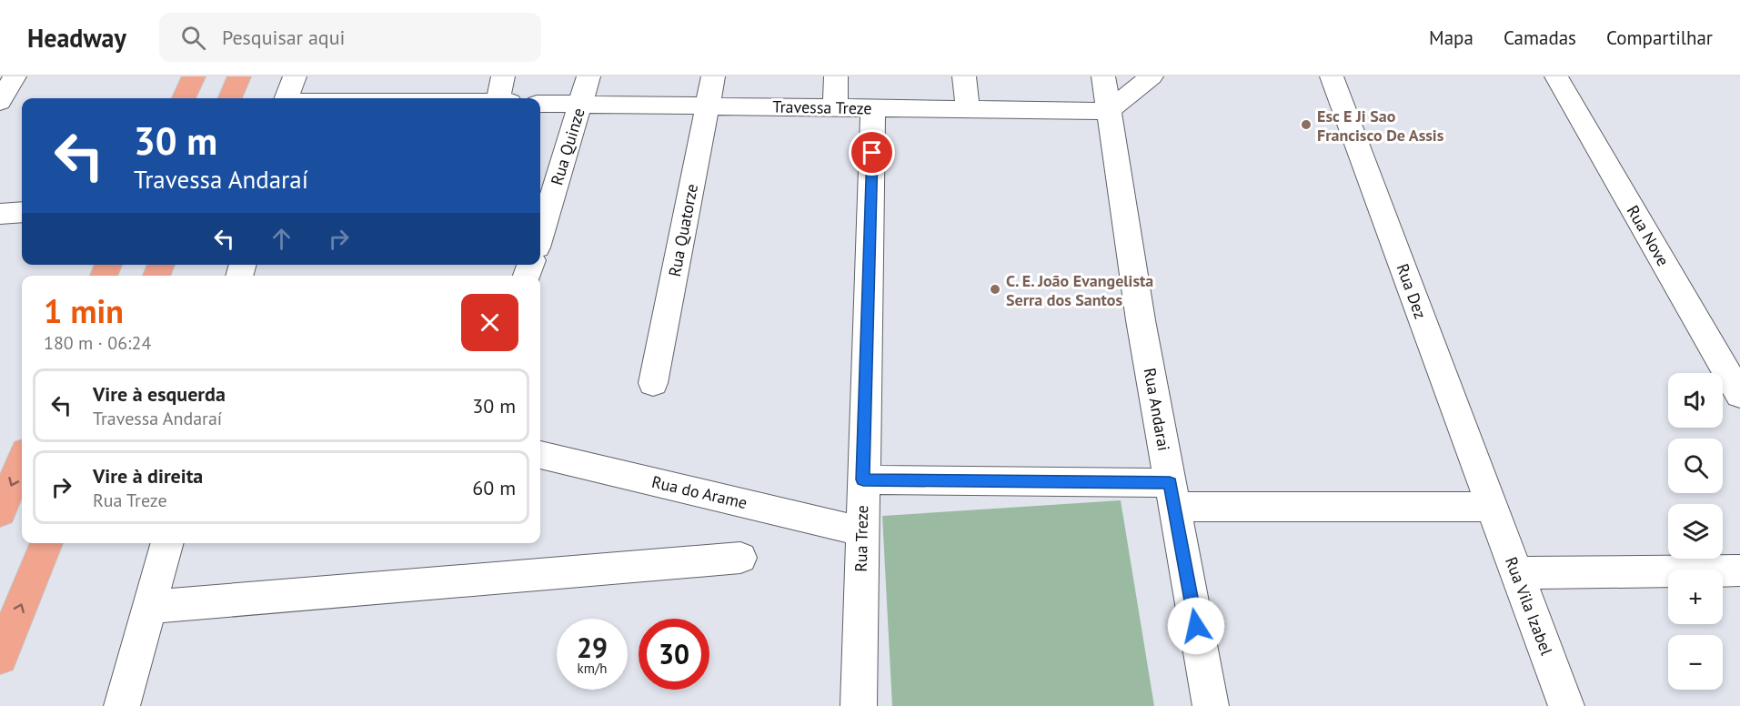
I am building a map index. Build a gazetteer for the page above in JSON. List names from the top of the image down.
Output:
{
  "streets": {
    "street": [
      "Travessa Treze",
      "Rua Quinze",
      "Rua Quatorze",
      "Rua Nove",
      "Rua Dez",
      "Rua Andarai",
      "Rua do Arame",
      "Rua Treze",
      "Rua Vila Izabel"
    ]
  },
  "crossings": [
    ["Travessa Treze", "Rua Quinze"],
    ["Travessa Treze", "Rua Quatorze"],
    ["Travessa Treze", "Rua Andarai"],
    ["Travessa Treze", "Rua Treze"],
    ["Rua Dez", "Rua Vila Izabel"],
    ["Rua do Arame", "Rua Treze"]
  ],
  "places": ["Esc E Ji Sao Francisco De Assis", "C. E. João Evangelista Serra dos Santos"],
  "page": {
    "header": "Headway",
    "search": "Pesquisar aqui",
    "nav": ["Mapa", "Camadas", "Compartilhar"],
    "turn": ["30 m", "Travessa Andaraí"],
    "heading": ["1 min", "180 m · 06:24"],
    "list": [
      {
        "name": "Vire à esquerda",
        "note": "Travessa Andaraí",
        "value": "30 m"
      },
      {
        "name": "Vire à direita",
        "note": "Rua Treze",
        "value": "60 m"
      }
    ],
    "map_buttons": ["+", "−"],
    "speed": "29 km/h",
    "limit": "30"
  }
}
